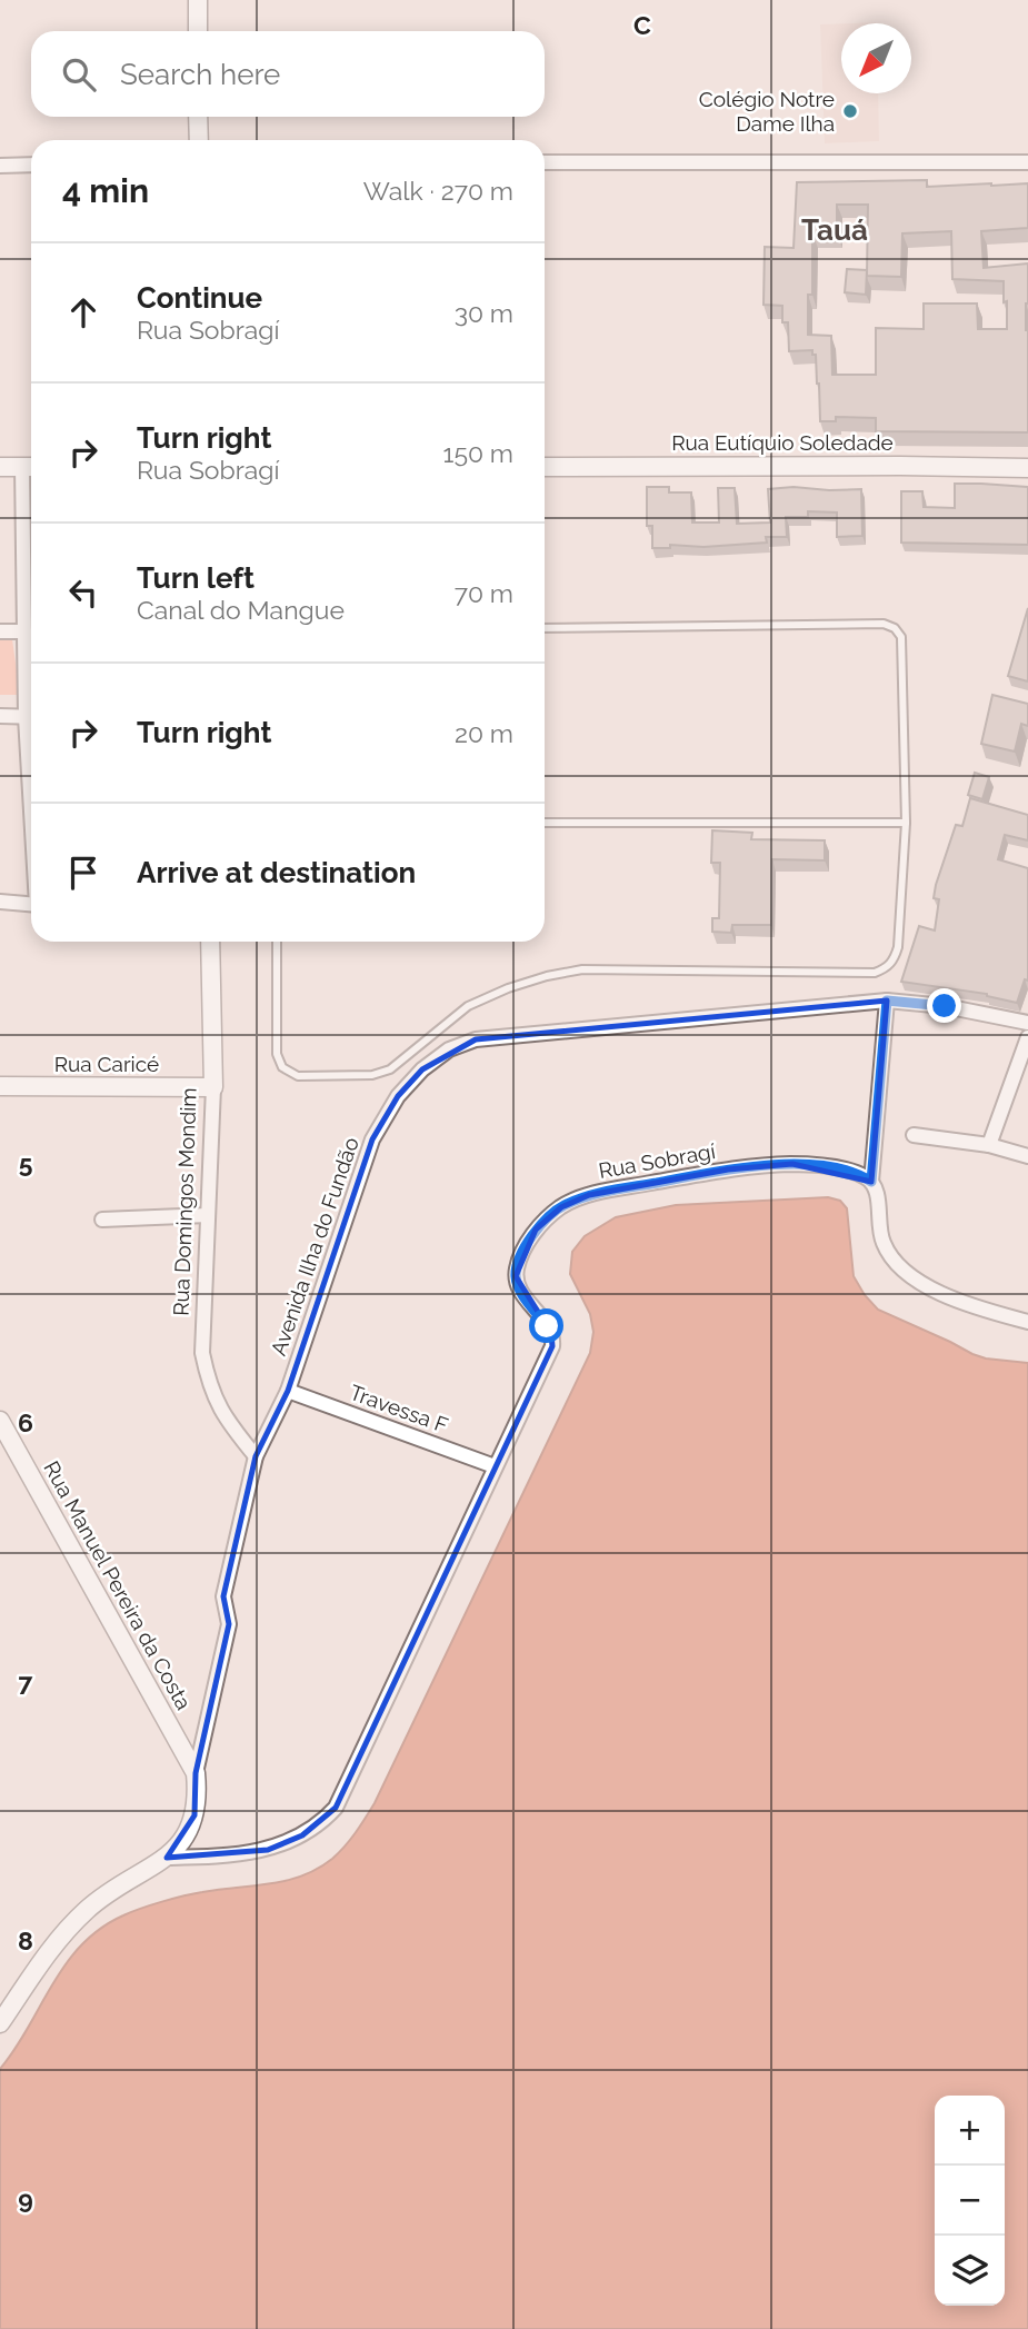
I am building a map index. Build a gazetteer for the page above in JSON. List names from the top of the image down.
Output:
{
  "streets": {
    "street": [
      "Rua Eutíquio Soledade",
      "Rua Caricé",
      "Rua Sobragí",
      "Rua Domingos Mondim",
      "Avenida Ilha do Fundão",
      "Travessa F",
      "Rua Manuel Pereira da Costa"
    ]
  },
  "crossings": [
    ["Rua Caricé", "Rua Domingos Mondim"],
    ["Rua Sobragí", "Travessa F"],
    ["Rua Domingos Mondim", "Avenida Ilha do Fundão"],
    ["Avenida Ilha do Fundão", "Travessa F"],
    ["Avenida Ilha do Fundão", "Rua Manuel Pereira da Costa"]
  ],
  "districts": ["Tauá"],
  "places": ["Colégio Notre Dame Ilha"],
  "north": "bottom left",
  "page": {
    "search": "Search here",
    "heading": ["4 min", "Walk · 270 m"],
    "list": [
      ["Continue", "Rua Sobragí", "30 m"],
      ["Turn right", "Rua Sobragí", "150 m"],
      ["Turn left", "Canal do Mangue", "70 m"],
      ["Turn right", "20 m"],
      "Arrive at destination"
    ],
    "map_buttons": ["+", "−"]
  },
  "grid": {
    "columns": ["C"],
    "rows": [
      "5",
      "6",
      "7",
      "8",
      "9"
    ]
  }
}
